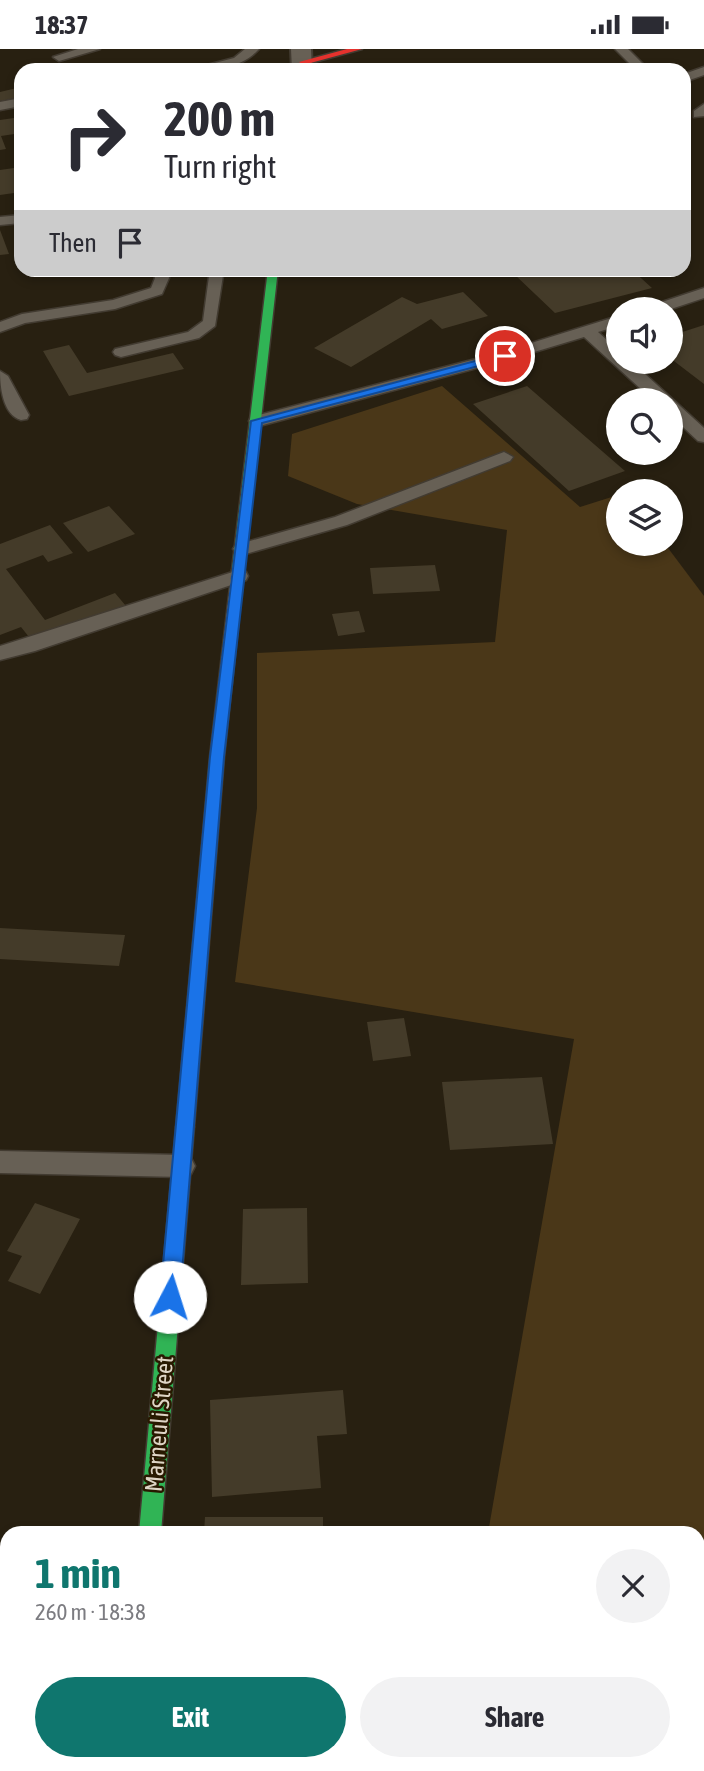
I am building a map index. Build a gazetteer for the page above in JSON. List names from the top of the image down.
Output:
{
  "streets": {
    "street": ["Marneuli Street"]
  },
  "page": {
    "status": "18:37",
    "turn": ["200 m", "Turn right"],
    "then": "Then",
    "heading": ["1 min", "260 m · 18:38"],
    "buttons": ["Exit", "Share"]
  }
}
